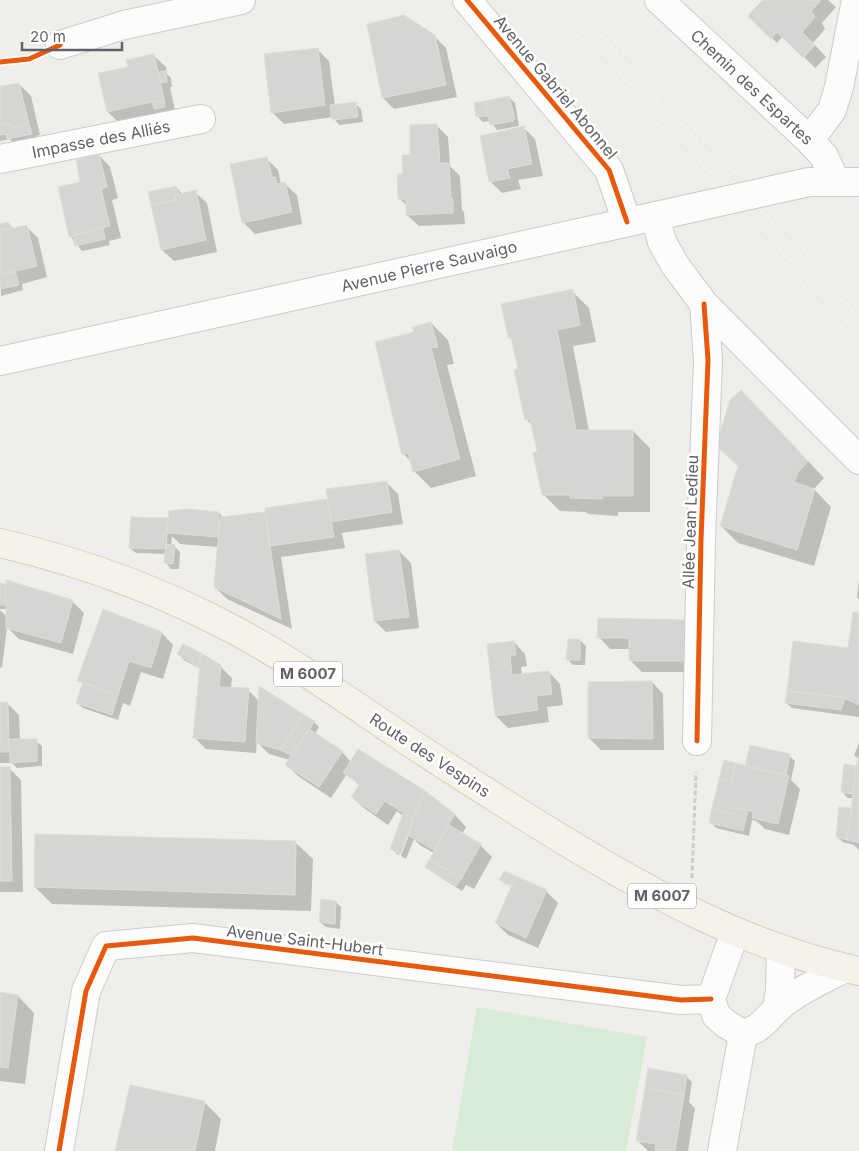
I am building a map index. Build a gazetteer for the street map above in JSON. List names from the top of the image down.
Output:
{
  "streets": {
    "main road": ["M 6007", "Route des Vespins"],
    "street": [
      "Avenue Gabriel Abonnel",
      "Chemin des Espartes",
      "Impasse des Alliés",
      "Avenue Pierre Sauvaigo",
      "Allée Jean Ledieu",
      "Avenue Saint-Hubert"
    ]
  },
  "crossings": [
    ["Avenue Gabriel Abonnel", "Avenue Pierre Sauvaigo"],
    ["Chemin des Espartes", "Avenue Pierre Sauvaigo"]
  ],
  "scale_bar": "20 m"
}
